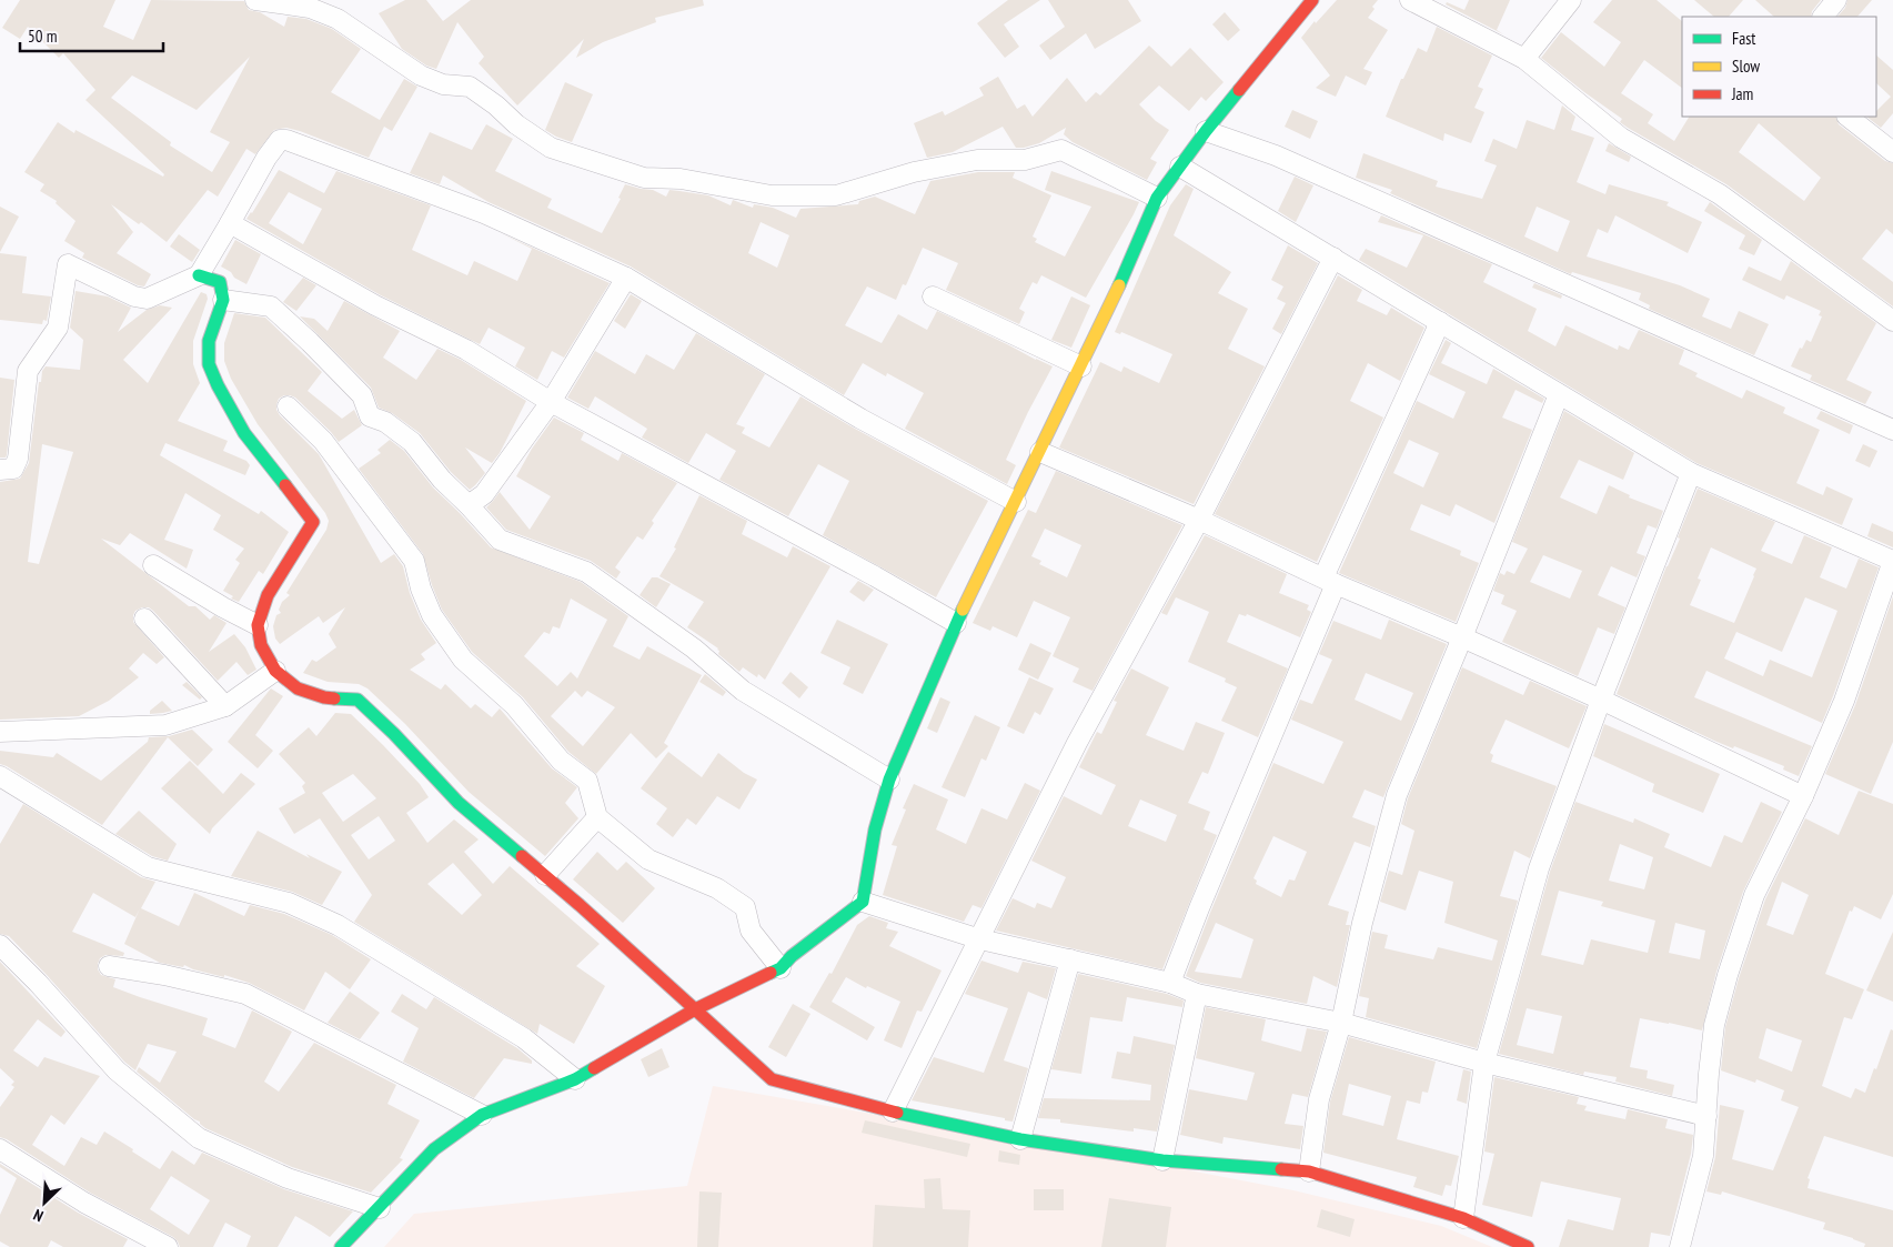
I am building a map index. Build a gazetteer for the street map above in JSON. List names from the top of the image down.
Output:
{
  "legend": ["Fast", "Slow", "Jam"],
  "scale_bar": "50 m",
  "north": "bottom left"
}
